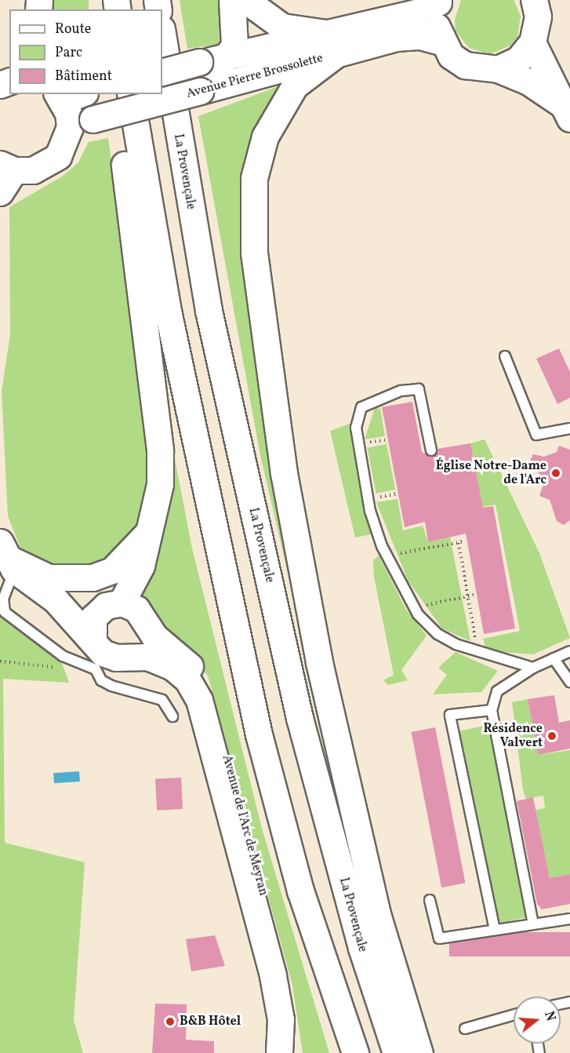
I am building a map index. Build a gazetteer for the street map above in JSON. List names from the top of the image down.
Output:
{
  "streets": {
    "main road": ["Avenue Pierre Brossolette", "La Provençale", "Avenue de l'Arc de Meyran"]
  },
  "places": ["Église Notre-Dame de l'Arc", "Résidence Valvert", "B&B Hôtel"],
  "legend": ["Route", "Parc", "Bâtiment"],
  "north": "right"
}
